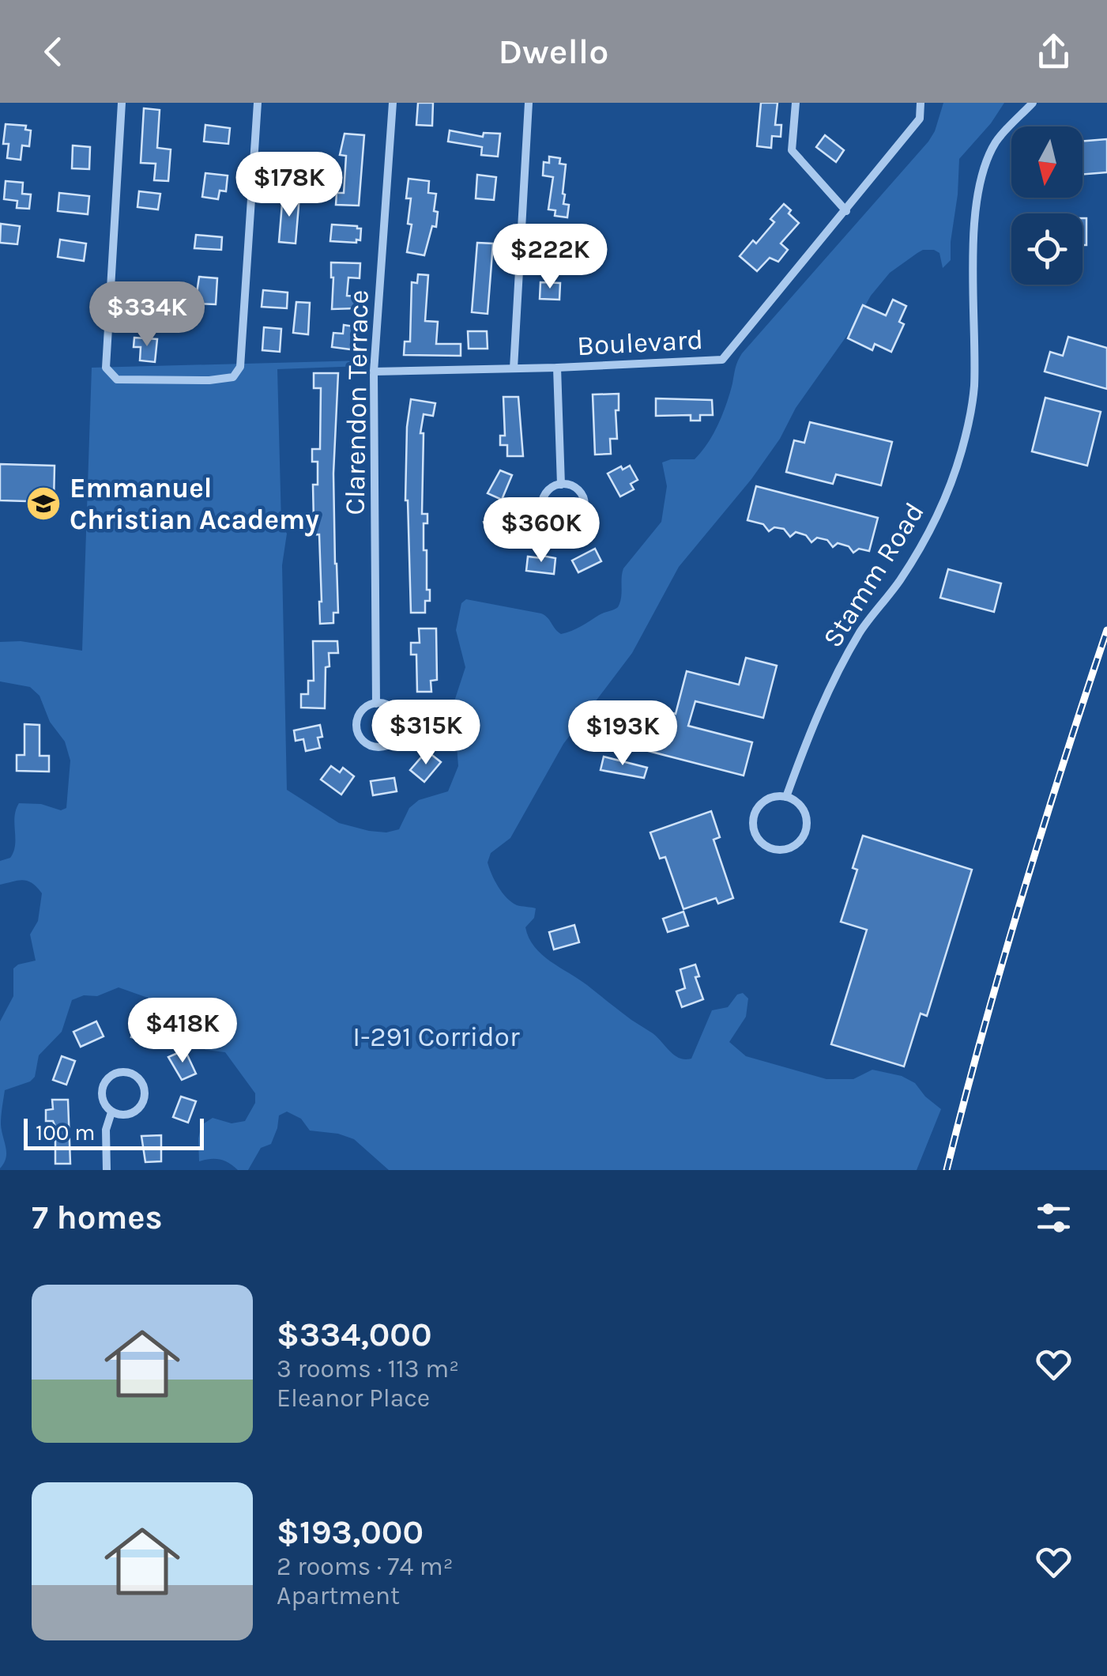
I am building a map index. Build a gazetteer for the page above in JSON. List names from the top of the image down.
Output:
{
  "streets": {
    "street": ["Boulevard", "Clarendon Terrace", "Stamm Road"]
  },
  "crossings": [
    ["Boulevard", "Clarendon Terrace"]
  ],
  "parks": ["I-291 Corridor"],
  "places": {
    "school or university": ["Emmanuel Christian Academy"]
  },
  "scale_bar": "100 m",
  "north": "bottom",
  "page": {
    "header": "Dwello",
    "price": [
      "$178K",
      "$222K",
      "$334K",
      "$360K",
      "$315K",
      "$193K",
      "$418K"
    ],
    "scale": "100 m",
    "heading": "7 homes",
    "list": [
      {
        "name": "$334,000",
        "note": "3 rooms · 113 m² · Eleanor Place"
      },
      {
        "name": "$193,000",
        "note": "2 rooms · 74 m² · Apartment"
      }
    ]
  }
}
